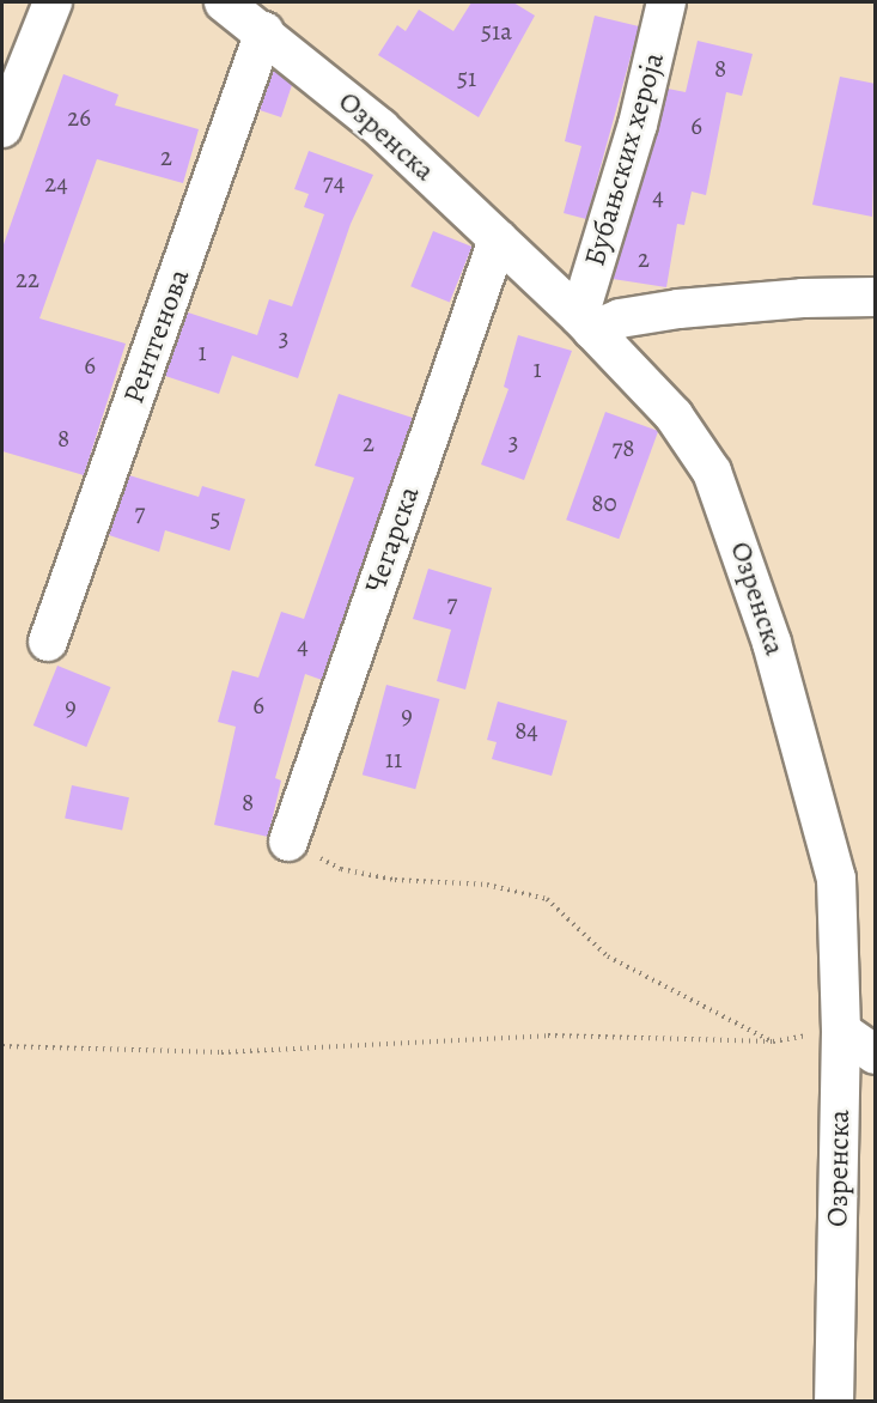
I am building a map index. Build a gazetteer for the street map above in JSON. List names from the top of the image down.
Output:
{
  "streets": {
    "street": [
      "Озренска",
      "Бубањских хероја",
      "Рентгенова",
      "Чегарска"
    ]
  },
  "crossings": [
    ["Озренска", "Бубањских хероја"],
    ["Озренска", "Рентгенова"],
    ["Озренска", "Чегарска"]
  ],
  "house_numbers": [
    "51a",
    "8",
    "51",
    "26",
    "6",
    "2",
    "74",
    "24",
    "4",
    "2",
    "22",
    "3",
    "1",
    "6",
    "1",
    "8",
    "3",
    "2",
    "78",
    "80",
    "7",
    "5",
    "7",
    "4",
    "6",
    "9",
    "9",
    "84",
    "11",
    "8"
  ]
}
